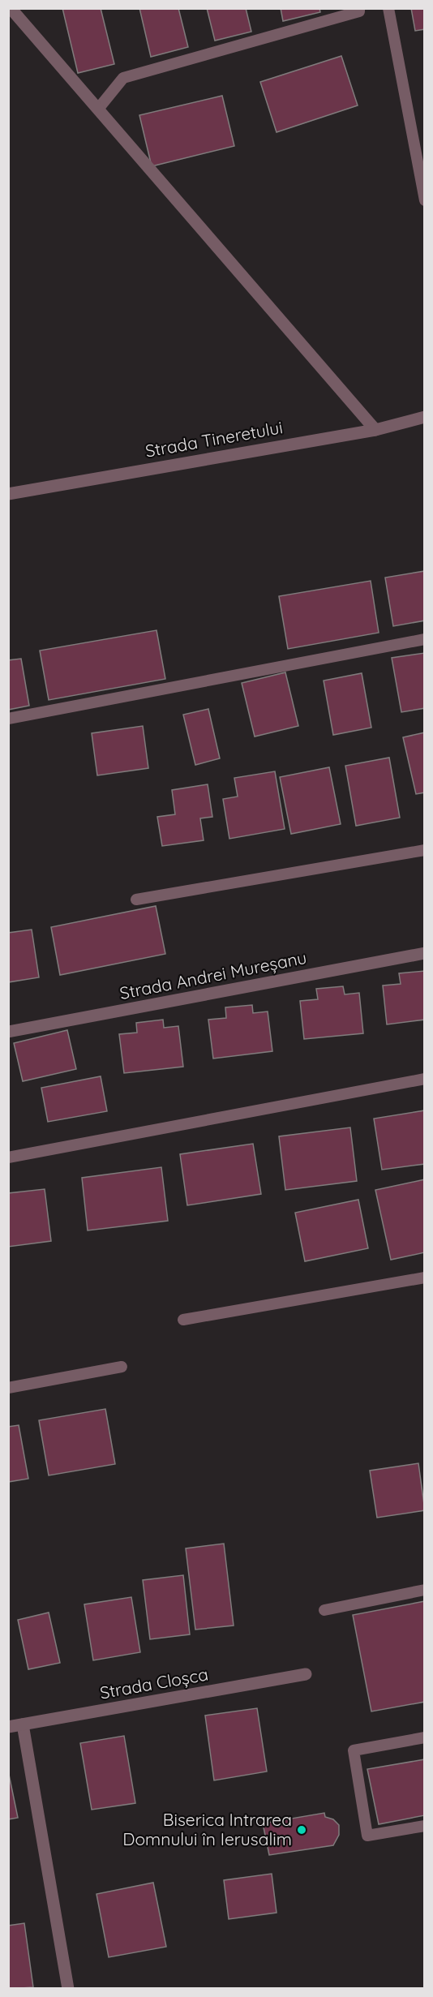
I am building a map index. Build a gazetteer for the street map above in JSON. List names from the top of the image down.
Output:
{
  "streets": {
    "street": ["Strada Tineretului", "Strada Andrei Mureșanu", "Strada Cloșca"]
  },
  "places": ["Biserica Intrarea Domnului în Ierusalim"]
}
